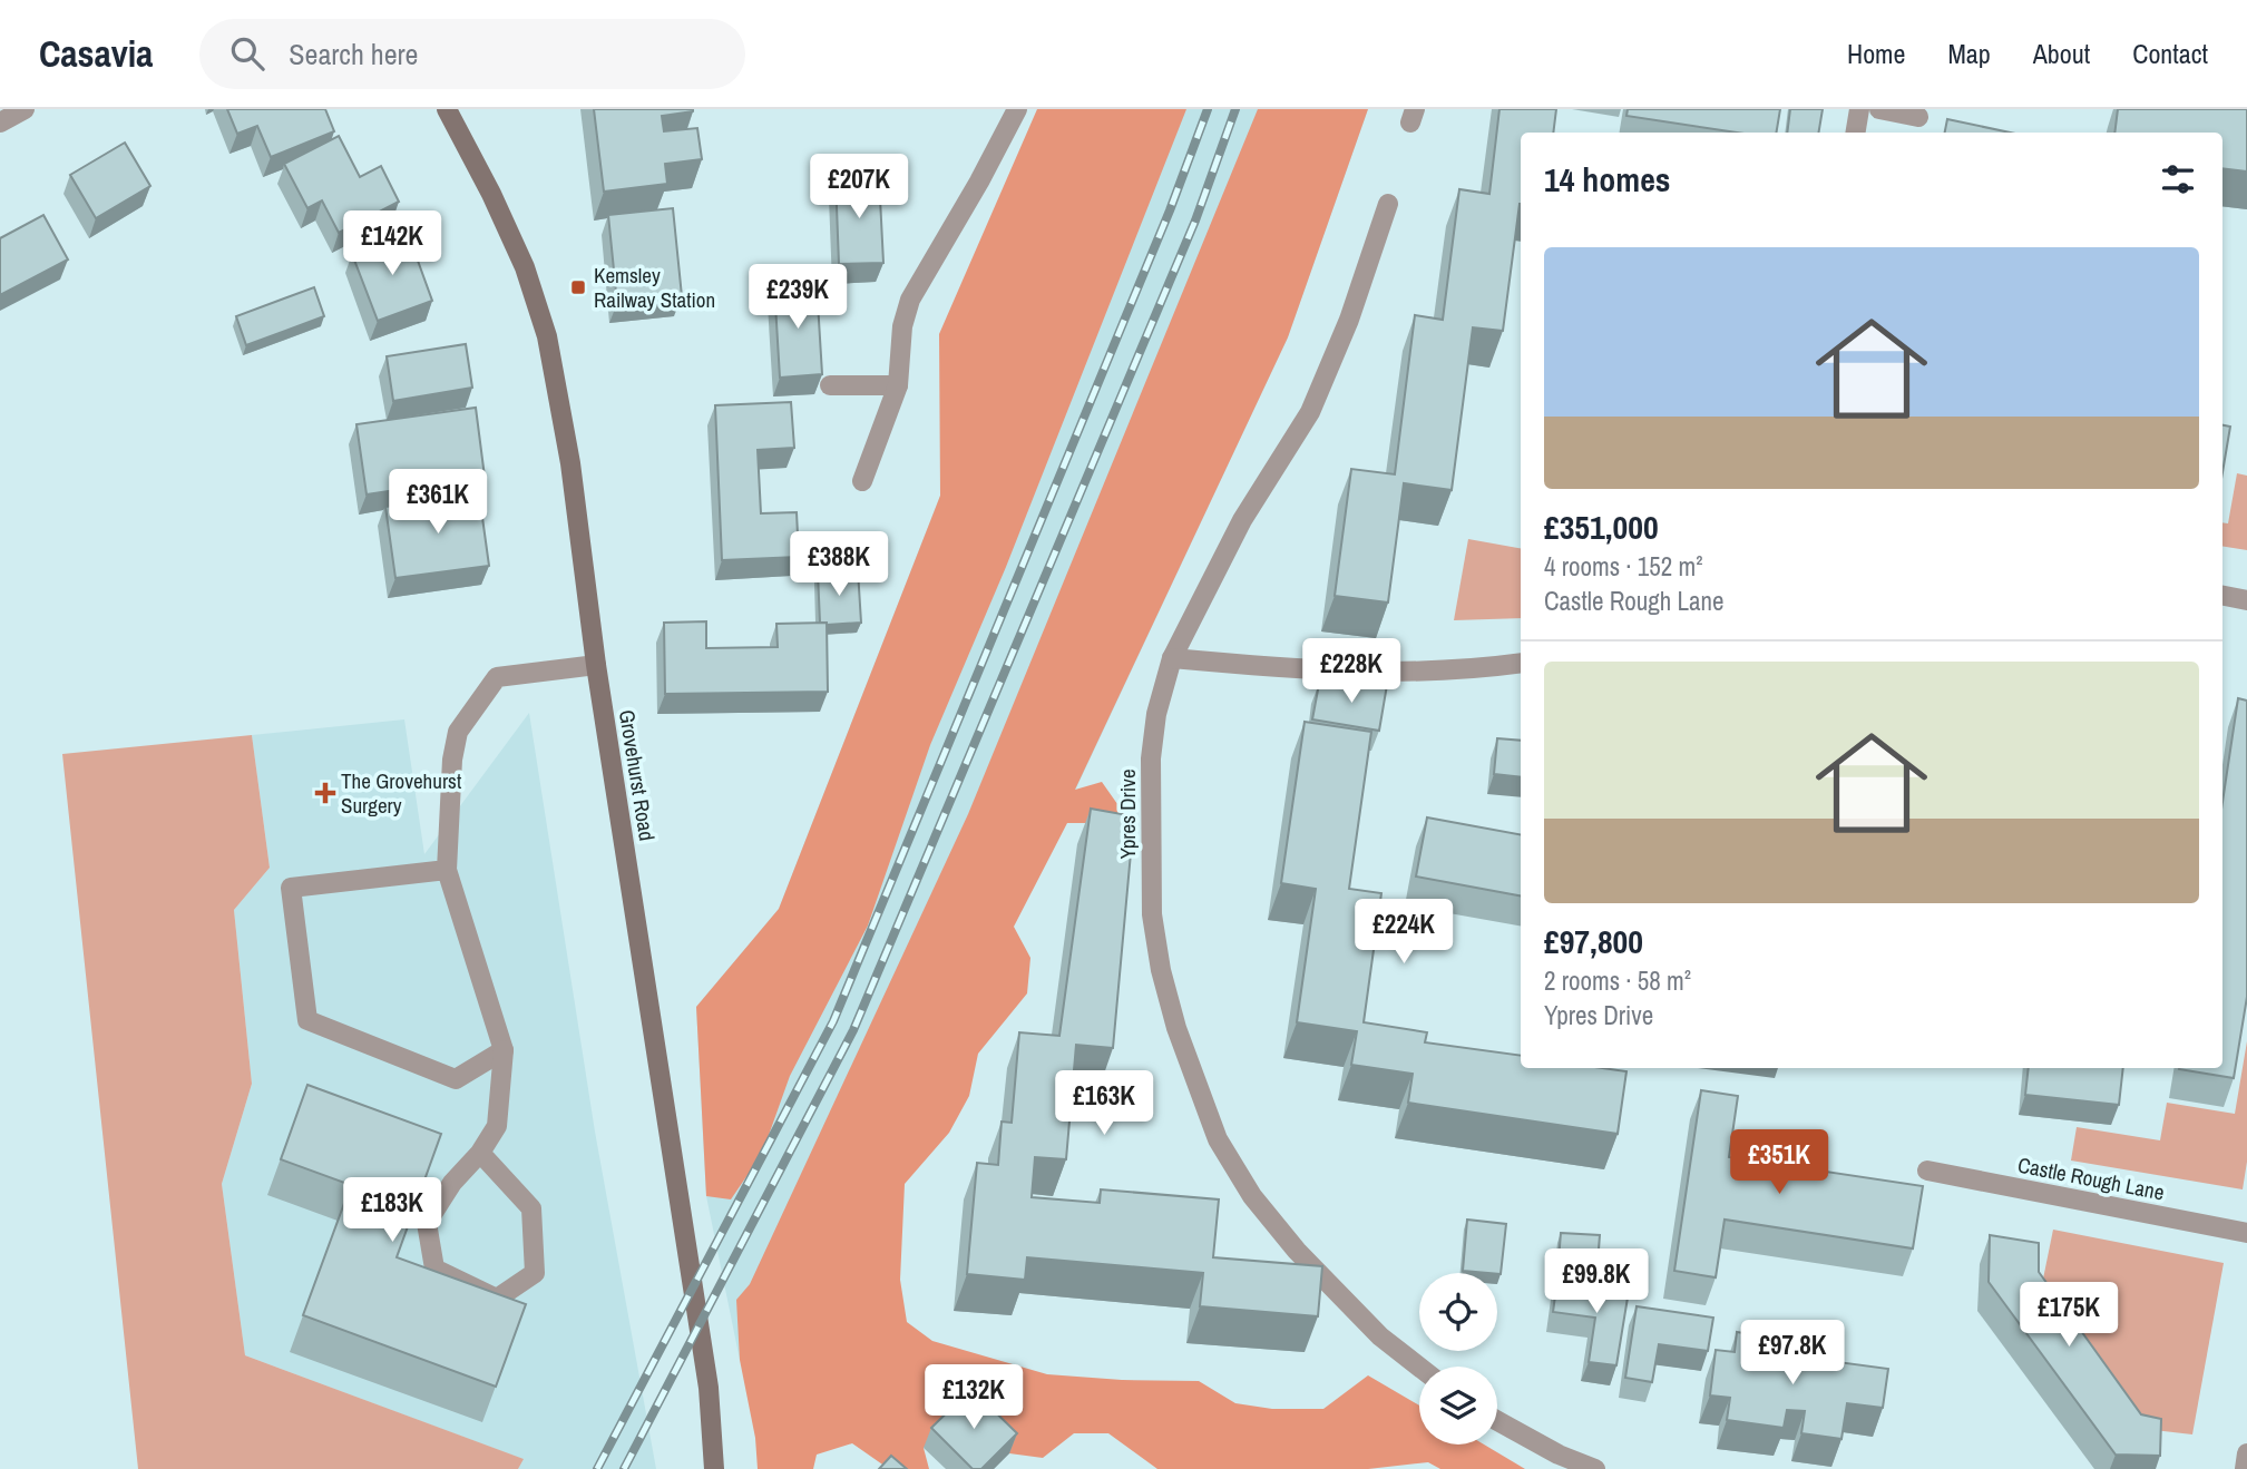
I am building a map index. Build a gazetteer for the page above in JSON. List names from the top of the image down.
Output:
{
  "streets": {
    "street": ["Grovehurst Road", "Ypres Drive", "Castle Rough Lane"]
  },
  "places": {
    "transit": ["Kemsley Railway Station"],
    "health": ["The Grovehurst Surgery"]
  },
  "page": {
    "header": "Casavia",
    "search": "Search here",
    "nav": [
      "Home",
      "Map",
      "About",
      "Contact"
    ],
    "heading": "14 homes",
    "price": [
      "£207K",
      "£142K",
      "£239K",
      "£361K",
      "£388K",
      "£228K",
      "£224K",
      "£163K",
      "£351K",
      "£183K",
      "£99.8K",
      "£175K",
      "£97.8K",
      "£132K"
    ],
    "list": [
      {
        "name": "£351,000",
        "note": "4 rooms · 152 m² · Castle Rough Lane"
      },
      {
        "name": "£97,800",
        "note": "2 rooms · 58 m² · Ypres Drive"
      }
    ]
  }
}
